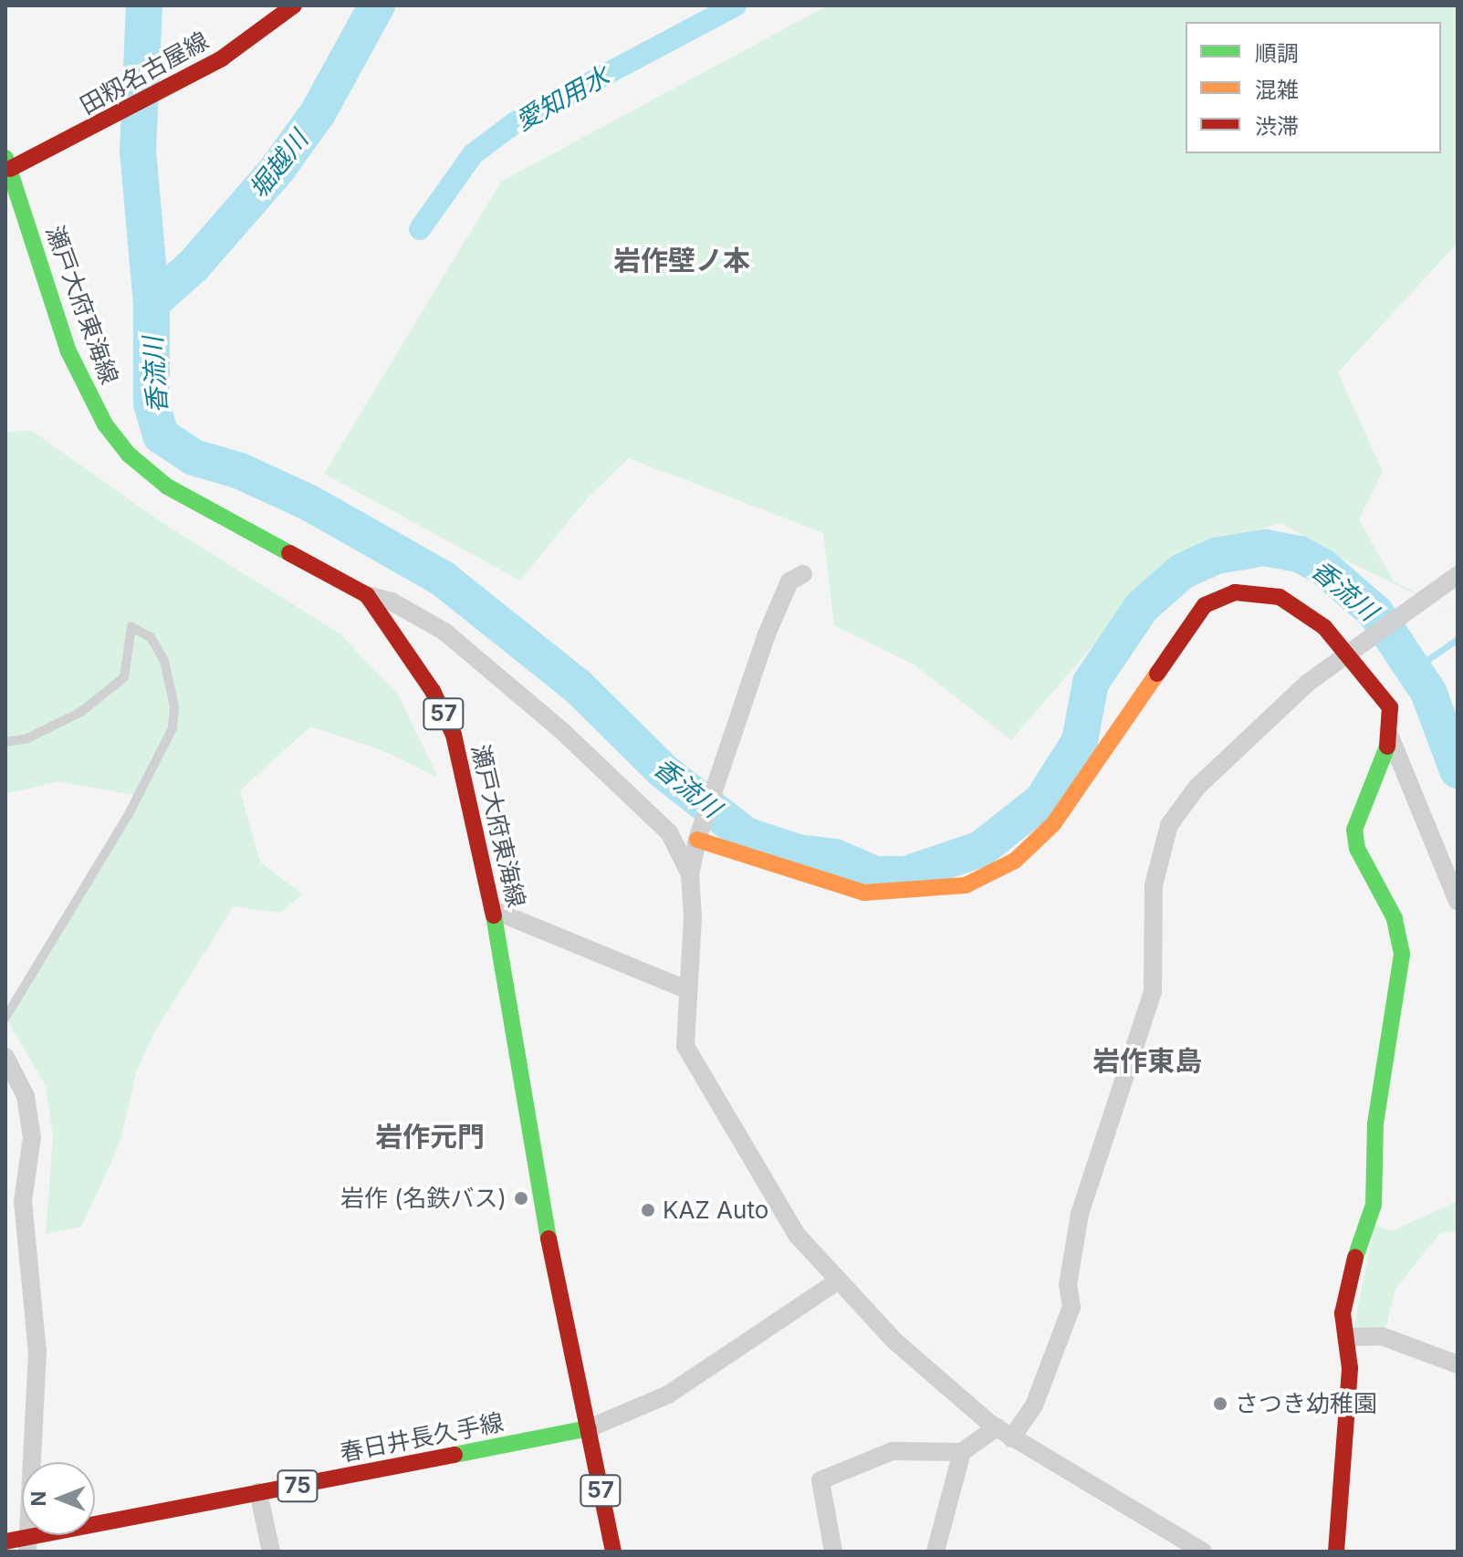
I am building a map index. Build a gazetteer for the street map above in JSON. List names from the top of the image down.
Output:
{
  "streets": {
    "main road": [
      "田籾名古屋線",
      "瀬戸大府東海線",
      "57",
      "春日井長久手線",
      "75"
    ]
  },
  "crossings": [
    ["田籾名古屋線", "瀬戸大府東海線"],
    ["瀬戸大府東海線", "春日井長久手線"]
  ],
  "districts": ["岩作壁ノ本", "岩作東島", "岩作元門"],
  "water": ["愛知用水", "堀越川", "香流川"],
  "places": ["岩作 (名鉄バス)", "KAZ Auto", "さつき幼稚園"],
  "legend": ["順調", "混雑", "渋滞"],
  "north": "left"
}
